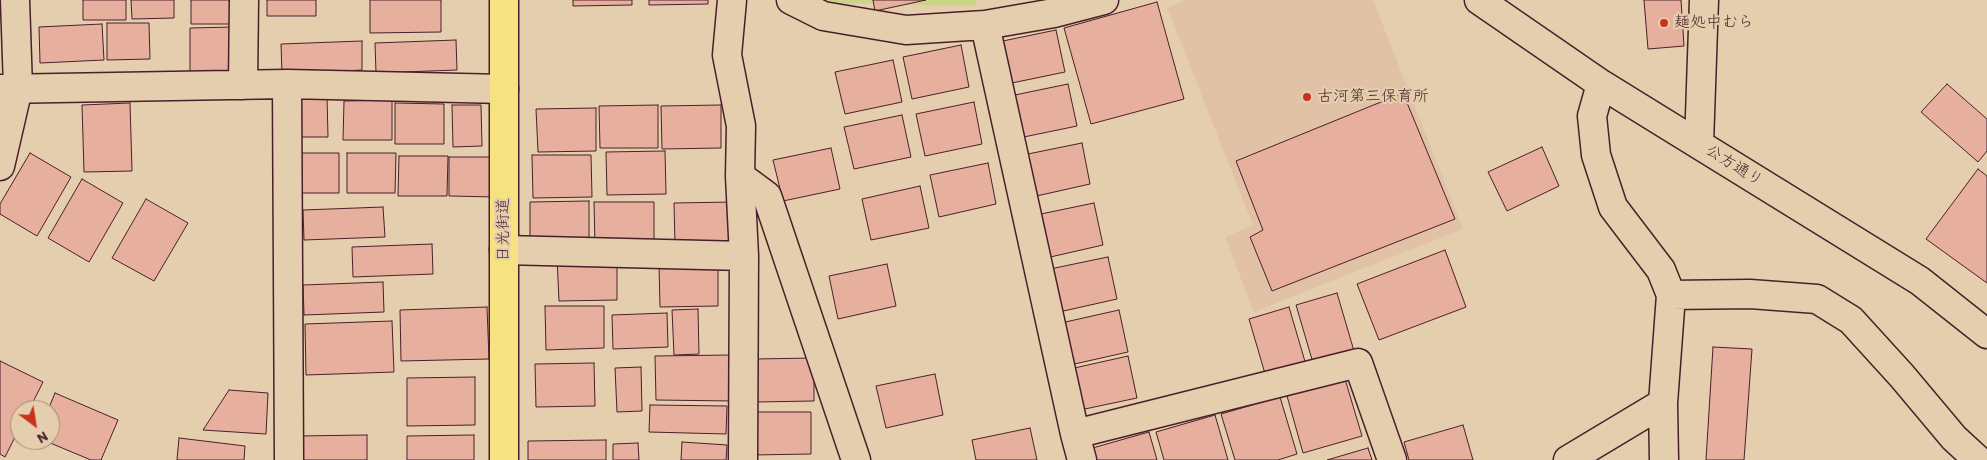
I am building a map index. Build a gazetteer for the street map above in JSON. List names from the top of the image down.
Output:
{
  "streets": {
    "main road": ["日光街道"],
    "street": ["公方通り"]
  },
  "places": ["麺処中むら", "古河第三保育所"],
  "north": "bottom right"
}
